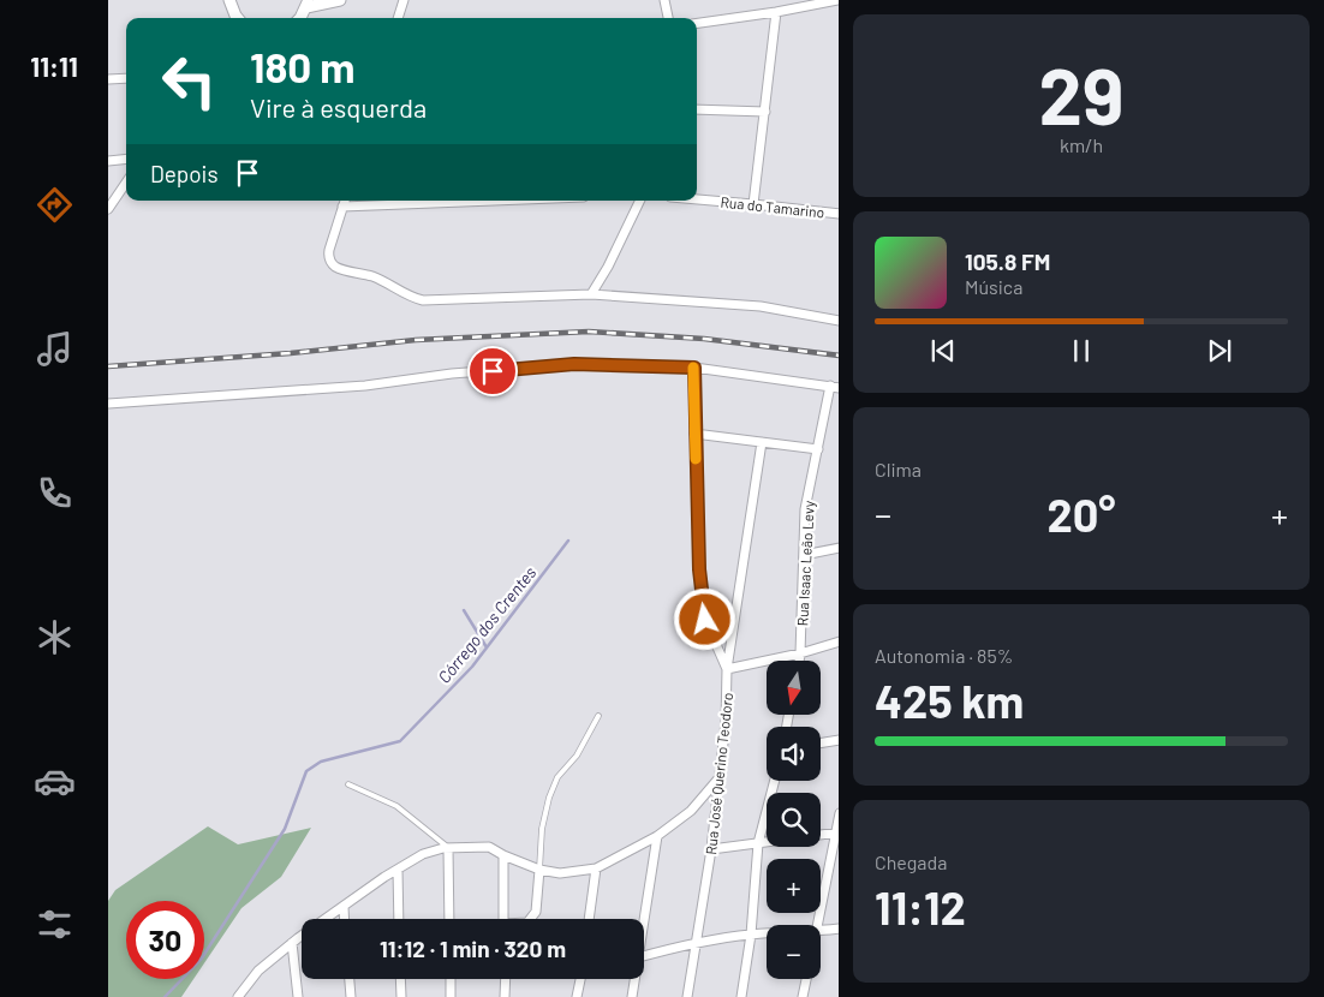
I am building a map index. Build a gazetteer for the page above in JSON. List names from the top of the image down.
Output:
{
  "streets": {
    "street": ["Rua do Tamarino", "Rua Isaac Leão Levy", "Rua José Querino Teodoro"]
  },
  "water": ["Córrego dos Crentes"],
  "north": "bottom",
  "page": {
    "tabs": "11:11",
    "tile": [
      ["29", "km/h"],
      "Clima",
      ["Autonomia · 85%", "425 km"],
      ["Chegada", "11:12"]
    ],
    "turn": ["180 m", "Vire à esquerda"],
    "then": "Depois",
    "song": ["105.8 FM", "Música"],
    "heat": ["−", "20°", "+"],
    "map_buttons": ["+", "−"],
    "limit": "30",
    "trip": "11:12 · 1 min · 320 m"
  }
}
